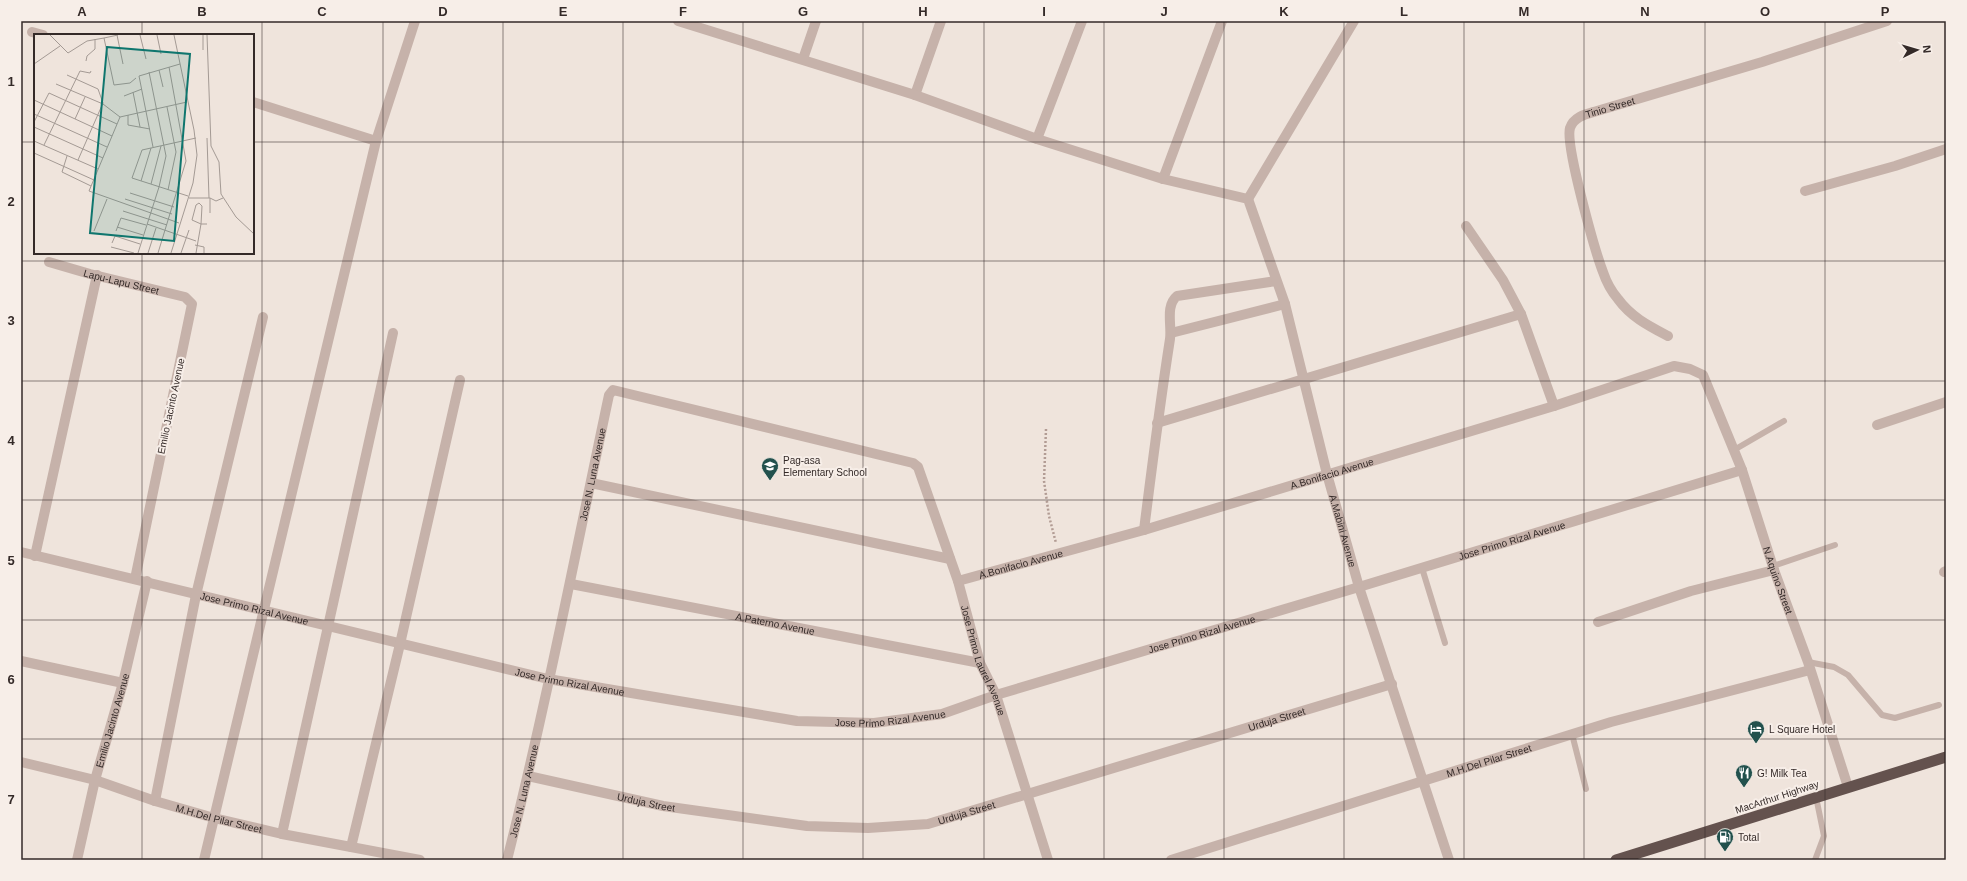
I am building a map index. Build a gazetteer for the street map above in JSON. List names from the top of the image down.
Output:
{
  "streets": {
    "highway": ["MacArthur Highway"],
    "street": [
      "Tinio Street",
      "Lapu-Lapu Street",
      "Emilio Jacinto Avenue",
      "A.Bonifacio Avenue",
      "Jose N. Luna Avenue",
      "A.Mabini Avenue",
      "Jose Primo Rizal Avenue",
      "N.Aquino Street",
      "A.Paterno Avenue",
      "Jose Primo Laurel Avenue",
      "Urduja Street",
      "M.H.Del Pilar Street"
    ]
  },
  "crossings": [
    ["Lapu-Lapu Street", "Emilio Jacinto Avenue"],
    ["Emilio Jacinto Avenue", "Jose Primo Rizal Avenue"],
    ["Emilio Jacinto Avenue", "M.H.Del Pilar Street"],
    ["A.Bonifacio Avenue", "A.Mabini Avenue"],
    ["A.Bonifacio Avenue", "N.Aquino Street"],
    ["A.Bonifacio Avenue", "Jose Primo Laurel Avenue"],
    ["Jose N. Luna Avenue", "Jose Primo Rizal Avenue"],
    ["Jose N. Luna Avenue", "A.Paterno Avenue"],
    ["Jose N. Luna Avenue", "Jose Primo Laurel Avenue"],
    ["Jose N. Luna Avenue", "Urduja Street"],
    ["A.Mabini Avenue", "Jose Primo Rizal Avenue"],
    ["A.Mabini Avenue", "Urduja Street"],
    ["A.Mabini Avenue", "M.H.Del Pilar Street"],
    ["Jose Primo Rizal Avenue", "N.Aquino Street"],
    ["Jose Primo Rizal Avenue", "Jose Primo Laurel Avenue"],
    ["N.Aquino Street", "M.H.Del Pilar Street"],
    ["N.Aquino Street", "MacArthur Highway"],
    ["A.Paterno Avenue", "Jose Primo Laurel Avenue"],
    ["Jose Primo Laurel Avenue", "Urduja Street"]
  ],
  "places": {
    "school or university": ["Pag-asa Elementary School"],
    "hotel": ["L Square Hotel"],
    "restaurant": ["G! Milk Tea"],
    "fuel station": ["Total"]
  },
  "north": "right",
  "grid": {
    "columns": [
      "A",
      "B",
      "C",
      "D",
      "E",
      "F",
      "G",
      "H",
      "I",
      "J",
      "K",
      "L",
      "M",
      "N",
      "O",
      "P"
    ],
    "rows": [
      "1",
      "2",
      "3",
      "4",
      "5",
      "6",
      "7"
    ]
  }
}
